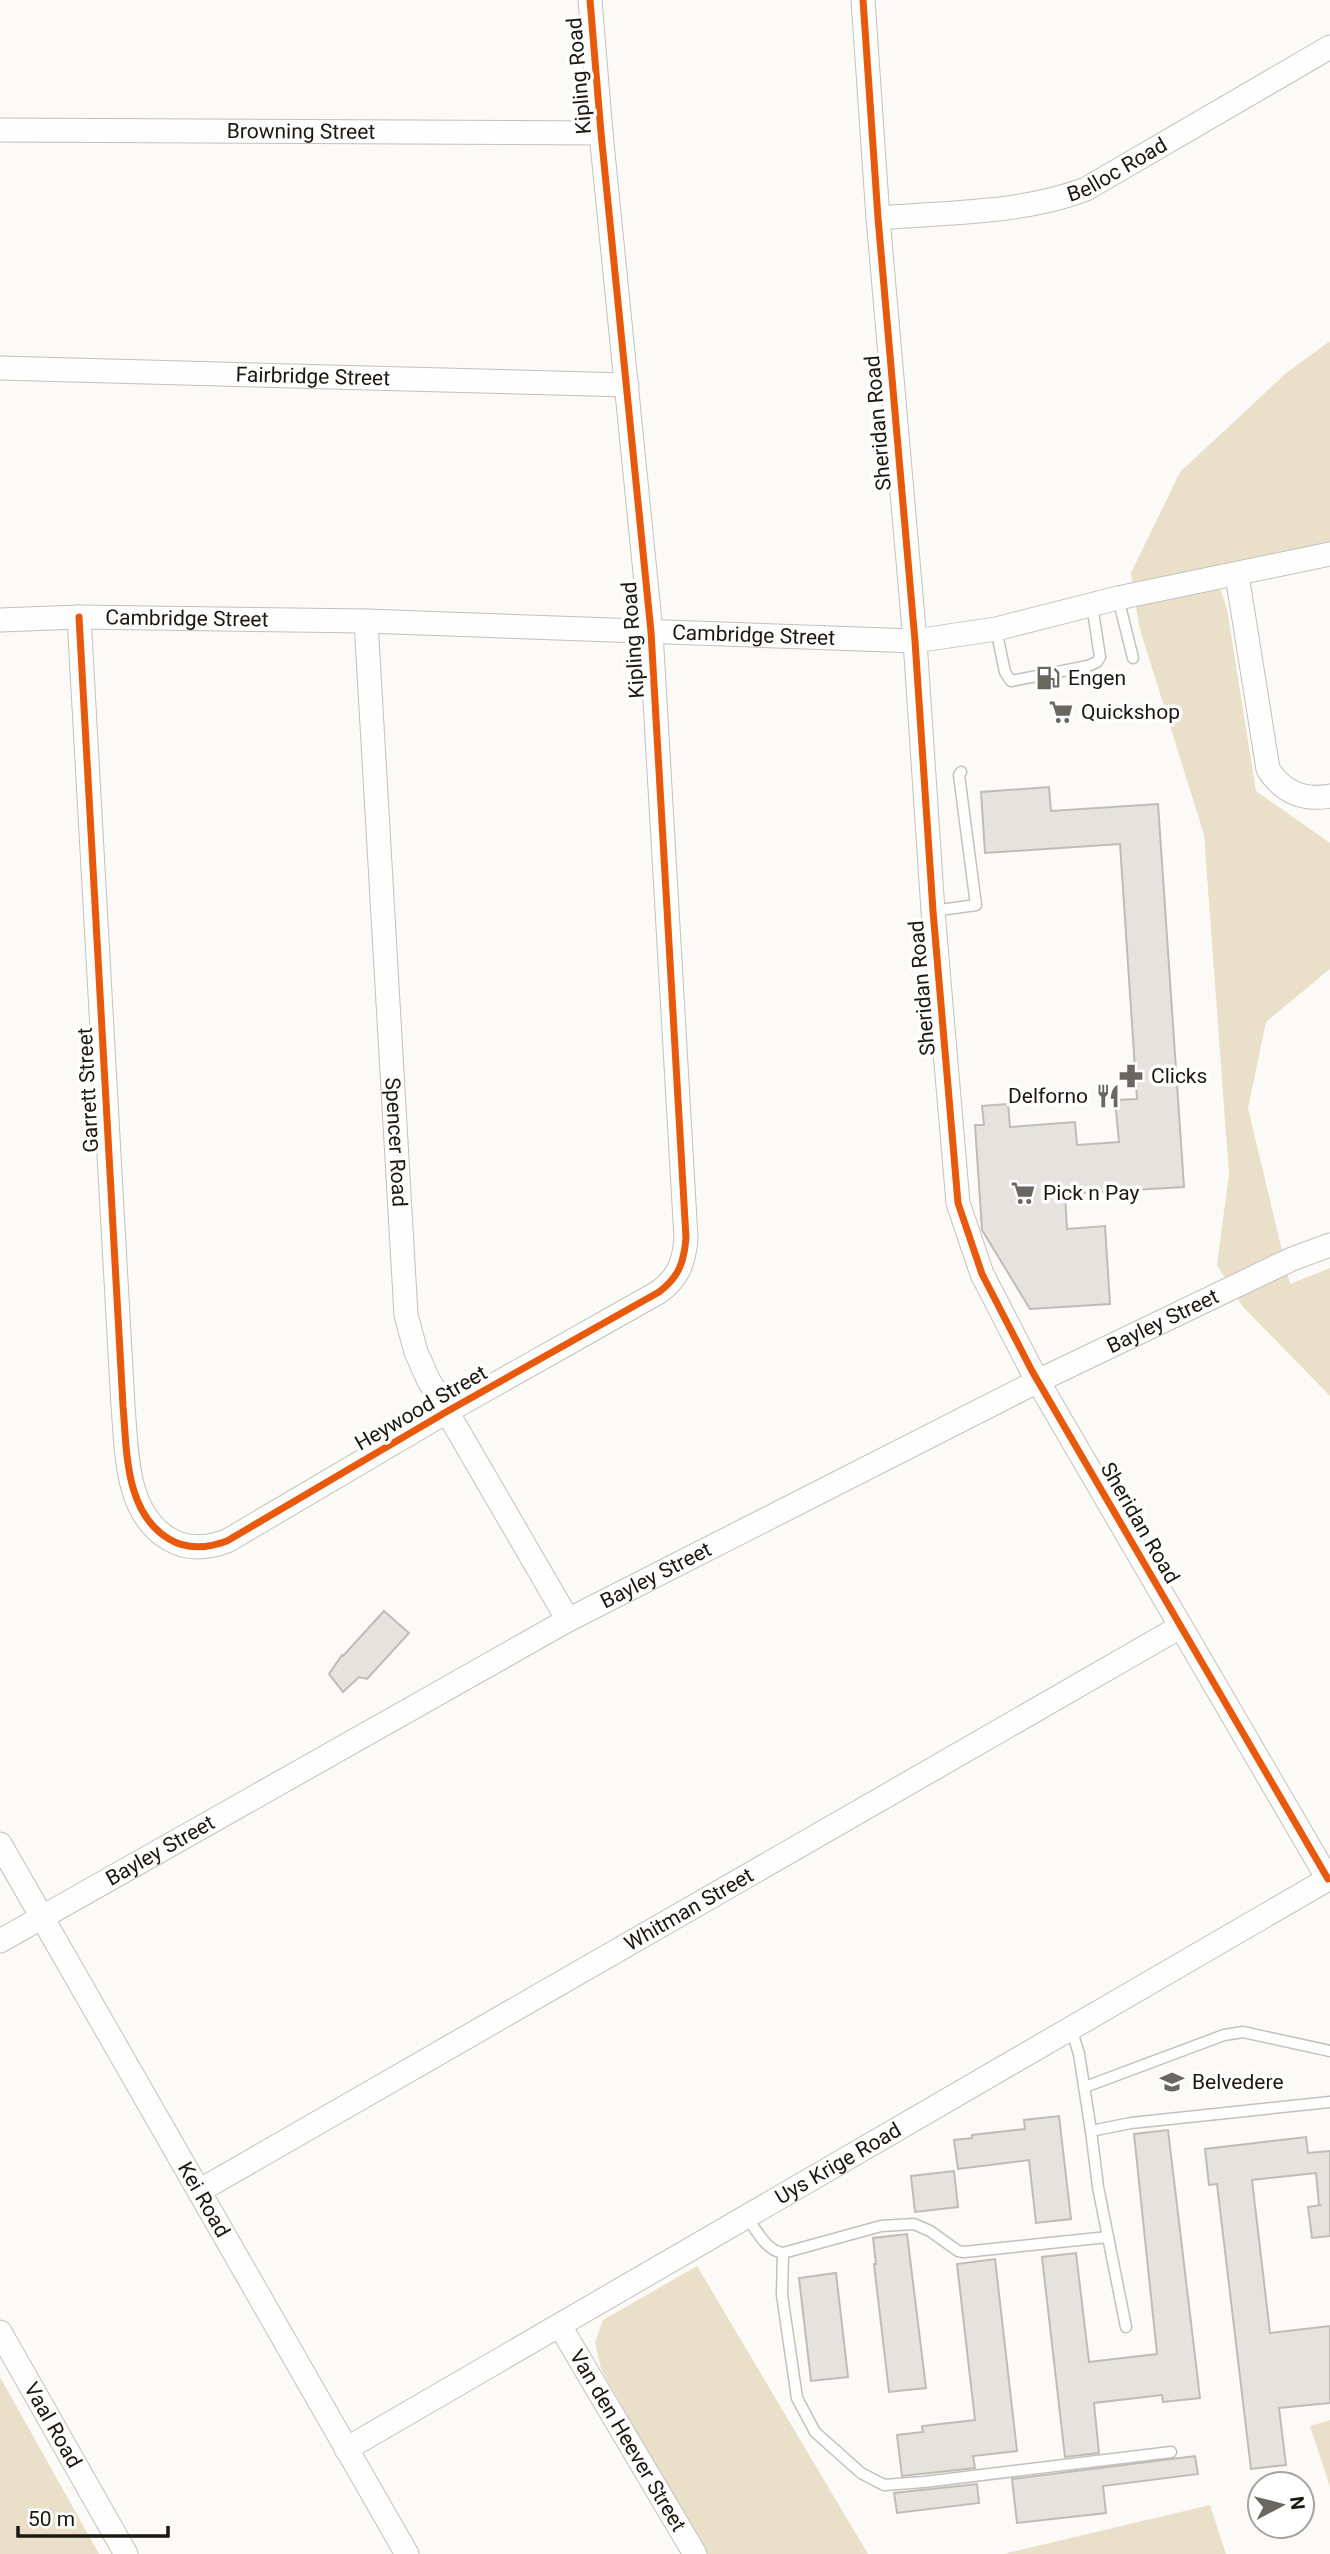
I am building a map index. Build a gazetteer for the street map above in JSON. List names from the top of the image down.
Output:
{
  "streets": {
    "street": [
      "Kipling Road",
      "Browning Street",
      "Belloc Road",
      "Fairbridge Street",
      "Sheridan Road",
      "Cambridge Street",
      "Garrett Street",
      "Spencer Road",
      "Bayley Street",
      "Heywood Street",
      "Whitman Street",
      "Uys Krige Road",
      "Kei Road",
      "Vaal Road",
      "Van den Heever Street"
    ]
  },
  "crossings": [
    ["Kipling Road", "Browning Street"],
    ["Kipling Road", "Fairbridge Street"],
    ["Kipling Road", "Cambridge Street"],
    ["Kipling Road", "Heywood Street"],
    ["Belloc Road", "Sheridan Road"],
    ["Sheridan Road", "Cambridge Street"],
    ["Sheridan Road", "Bayley Street"],
    ["Sheridan Road", "Whitman Street"],
    ["Sheridan Road", "Uys Krige Road"],
    ["Cambridge Street", "Garrett Street"],
    ["Cambridge Street", "Spencer Road"],
    ["Garrett Street", "Heywood Street"],
    ["Spencer Road", "Bayley Street"],
    ["Spencer Road", "Heywood Street"],
    ["Bayley Street", "Kei Road"],
    ["Whitman Street", "Kei Road"],
    ["Uys Krige Road", "Kei Road"],
    ["Uys Krige Road", "Van den Heever Street"]
  ],
  "places": {
    "fuel station": ["Engen"],
    "supermarket": ["Quickshop", "Pick n Pay"],
    "pharmacy": ["Clicks"],
    "restaurant": ["Delforno"],
    "school or university": ["Belvedere"]
  },
  "scale_bar": "50 m",
  "north": "right"
}
